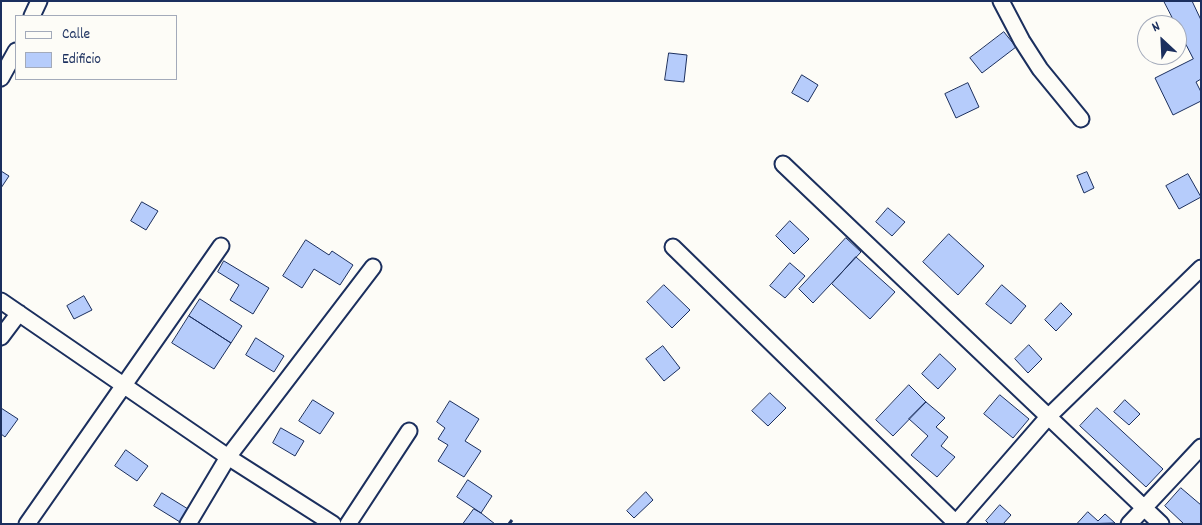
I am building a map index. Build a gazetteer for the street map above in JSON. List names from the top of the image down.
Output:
{
  "legend": ["Calle", "Edificio"],
  "north": "top left"
}
